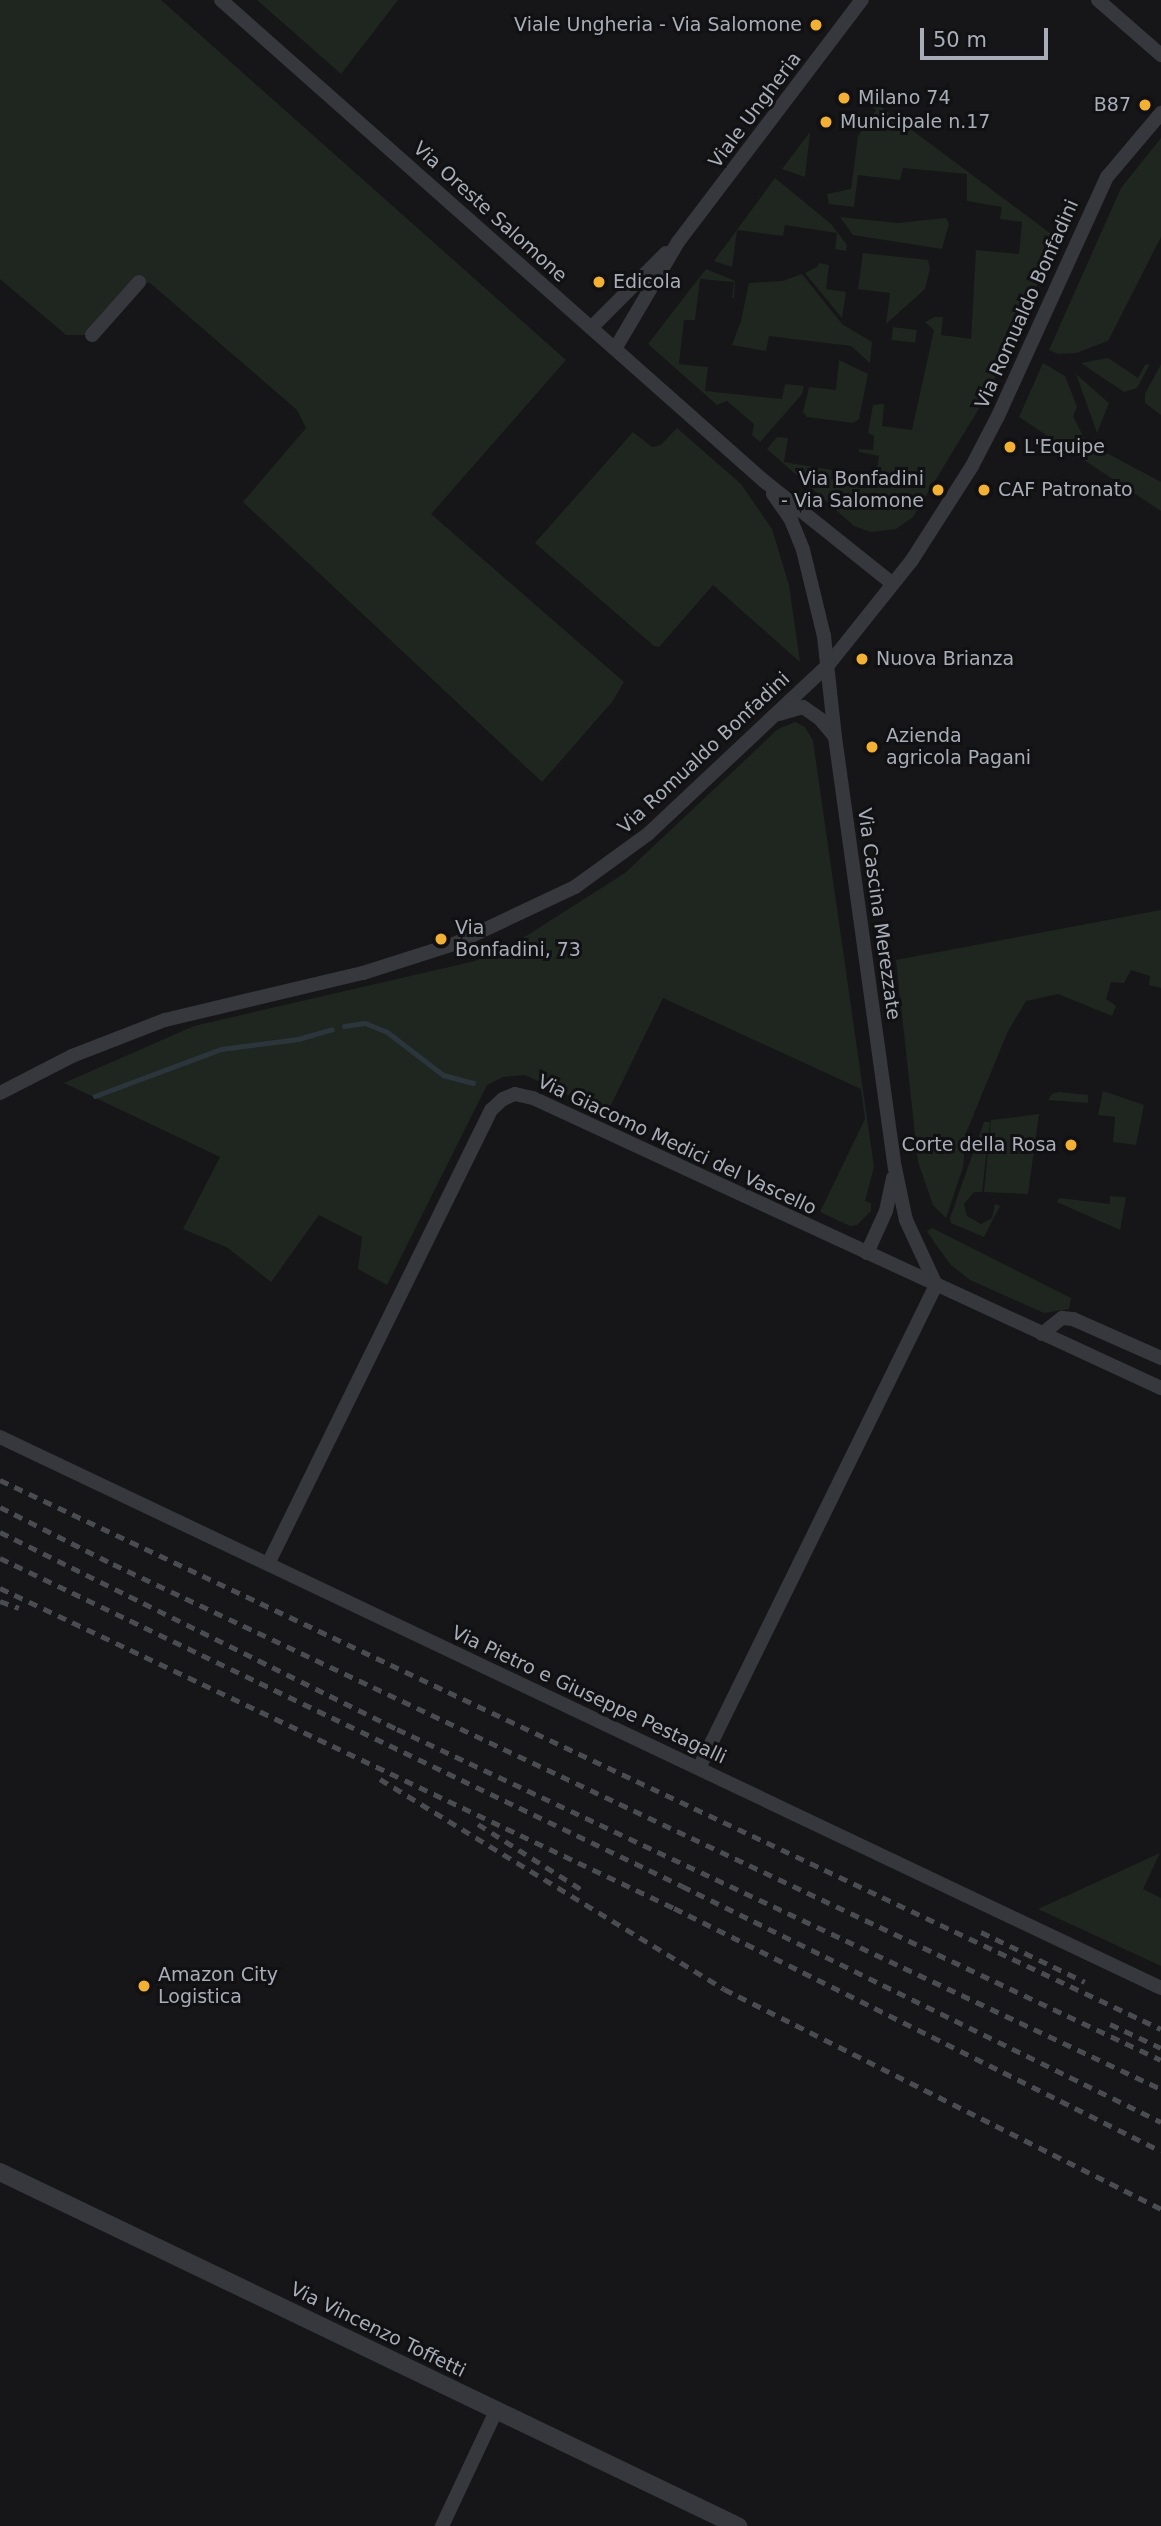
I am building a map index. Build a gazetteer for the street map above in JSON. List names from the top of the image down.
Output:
{
  "streets": {
    "street": [
      "Viale Ungheria",
      "Via Oreste Salomone",
      "Via Romualdo Bonfadini",
      "Via Cascina Merezzate",
      "Via Giacomo Medici del Vascello",
      "Via Pietro e Giuseppe Pestagalli",
      "Via Vincenzo Toffetti"
    ]
  },
  "crossings": [
    ["Viale Ungheria", "Via Oreste Salomone"],
    ["Via Oreste Salomone", "Via Cascina Merezzate"],
    ["Via Romualdo Bonfadini", "Via Cascina Merezzate"],
    ["Via Cascina Merezzate", "Via Giacomo Medici del Vascello"],
    ["Via Giacomo Medici del Vascello", "Via Pietro e Giuseppe Pestagalli"]
  ],
  "places": [
    "Viale Ungheria - Via Salomone",
    "Milano 74",
    "B87",
    "Municipale n.17",
    "Edicola",
    "L'Equipe",
    "Via Bonfadini - Via Salomone",
    "CAF Patronato",
    "Nuova Brianza",
    "Azienda agricola Pagani",
    "Via Bonfadini, 73",
    "Corte della Rosa",
    "Amazon City Logistica"
  ],
  "scale_bar": "50 m"
}
